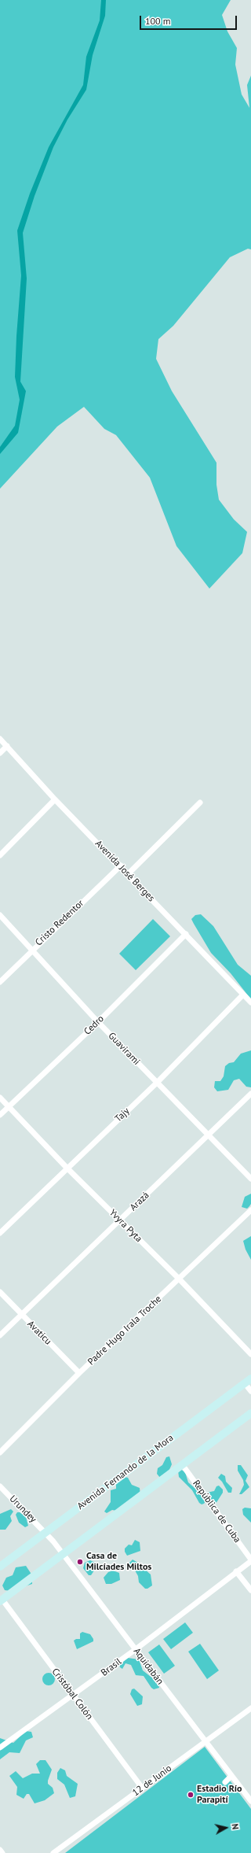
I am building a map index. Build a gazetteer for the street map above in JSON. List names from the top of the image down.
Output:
{
  "streets": {
    "main road": ["Avenida Fernando de la Mora"],
    "street": [
      "Avenida José Berges",
      "Cristo Redentor",
      "Cedro",
      "Guavirami",
      "Tajy",
      "Arazá",
      "Yvyra Pyta",
      "Padre Hugo Irala Troche",
      "Avaticu",
      "Urundey",
      "República de Cuba",
      "Aquidabán",
      "Brasil",
      "Cristóbal Colón",
      "12 de Junio"
    ]
  },
  "crossings": [
    ["Avenida José Berges", "Cristo Redentor"],
    ["Avenida José Berges", "Cedro"],
    ["Avenida José Berges", "Tajy"],
    ["Cristo Redentor", "Guavirami"],
    ["Cedro", "Guavirami"],
    ["Cedro", "Yvyra Pyta"],
    ["Guavirami", "Tajy"],
    ["Guavirami", "Arazá"],
    ["Tajy", "Yvyra Pyta"],
    ["Arazá", "Yvyra Pyta"],
    ["Arazá", "Avaticu"],
    ["Yvyra Pyta", "Padre Hugo Irala Troche"],
    ["Padre Hugo Irala Troche", "Avaticu"],
    ["Avenida Fernando de la Mora", "Urundey"],
    ["Avenida Fernando de la Mora", "Aquidabán"],
    ["Urundey", "Aquidabán"],
    ["República de Cuba", "Brasil"],
    ["Aquidabán", "Brasil"],
    ["Aquidabán", "12 de Junio"],
    ["Brasil", "Cristóbal Colón"],
    ["Cristóbal Colón", "12 de Junio"]
  ],
  "places": ["Casa de Milcíades Miltos", "Estadio Río Parapití"],
  "scale_bar": "100 m",
  "north": "right"
}
